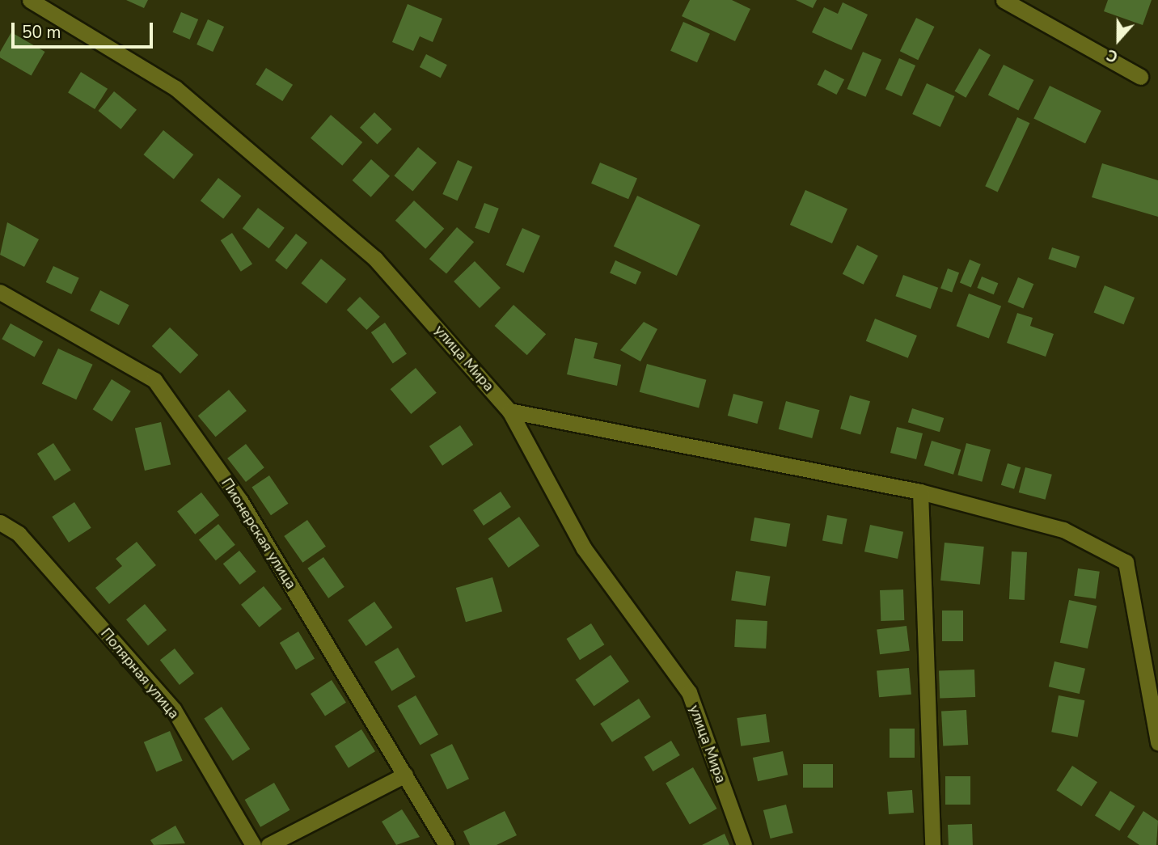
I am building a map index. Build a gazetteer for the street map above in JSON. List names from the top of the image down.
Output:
{
  "streets": {
    "street": ["улица Мира", "Пионерская улица", "Полярная улица"]
  },
  "scale_bar": "50 m",
  "north": "bottom"
}
